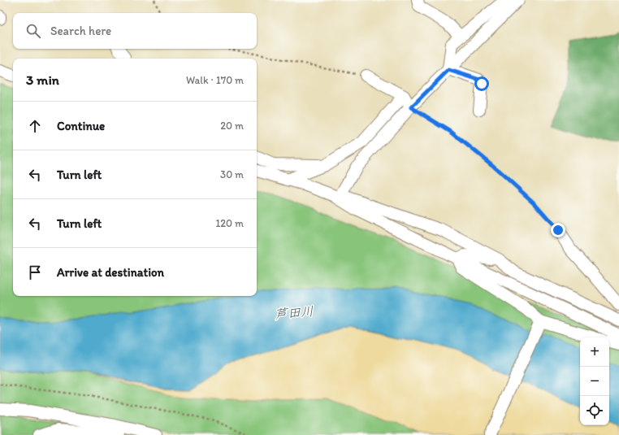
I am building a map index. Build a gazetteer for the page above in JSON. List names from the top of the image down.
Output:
{
  "water": ["芦田川"],
  "page": {
    "search": "Search here",
    "heading": ["3 min", "Walk · 170 m"],
    "list": [
      ["Continue", "20 m"],
      ["Turn left", "30 m"],
      ["Turn left", "120 m"],
      "Arrive at destination"
    ],
    "map_buttons": ["+", "−"]
  }
}
